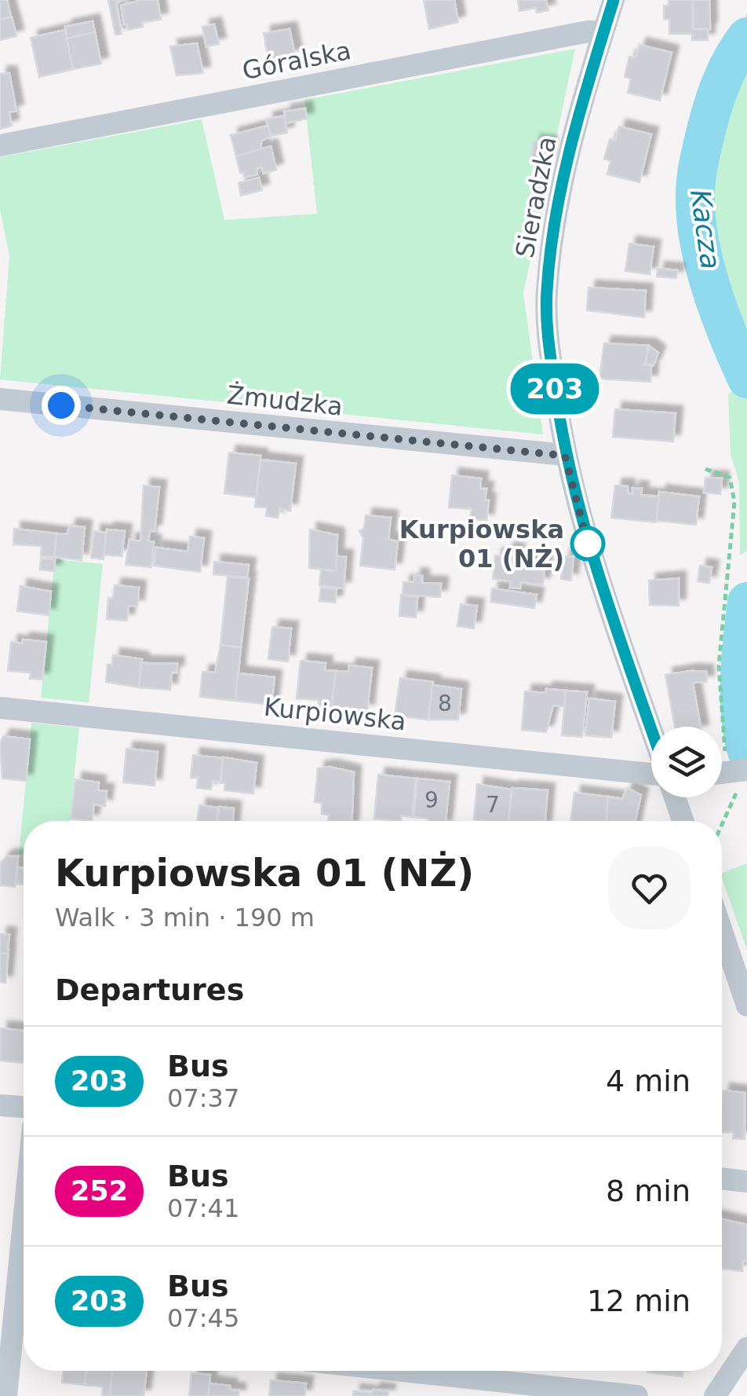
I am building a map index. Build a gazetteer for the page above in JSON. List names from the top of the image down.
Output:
{
  "streets": {
    "street": [
      "Góralska",
      "Sieradzka",
      "Żmudzka",
      "Kurpiowska"
    ]
  },
  "crossings": [
    ["Góralska", "Sieradzka"],
    ["Sieradzka", "Żmudzka"]
  ],
  "water": ["Kacza"],
  "places": ["Kurpiowska 01 (NŻ)"],
  "lines": ["bus line 203"],
  "house_numbers": ["8", "9", "7"],
  "page": {
    "on_map": "203",
    "heading": [
      ["Kurpiowska 01 (NŻ)", "Walk · 3 min · 190 m"],
      "Departures"
    ],
    "list": [
      {
        "mark": "203",
        "name": "Bus",
        "note": "07:37",
        "value": "4 min"
      },
      {
        "mark": "252",
        "name": "Bus",
        "note": "07:41",
        "value": "8 min"
      },
      {
        "mark": "203",
        "name": "Bus",
        "note": "07:45",
        "value": "12 min"
      }
    ]
  }
}
